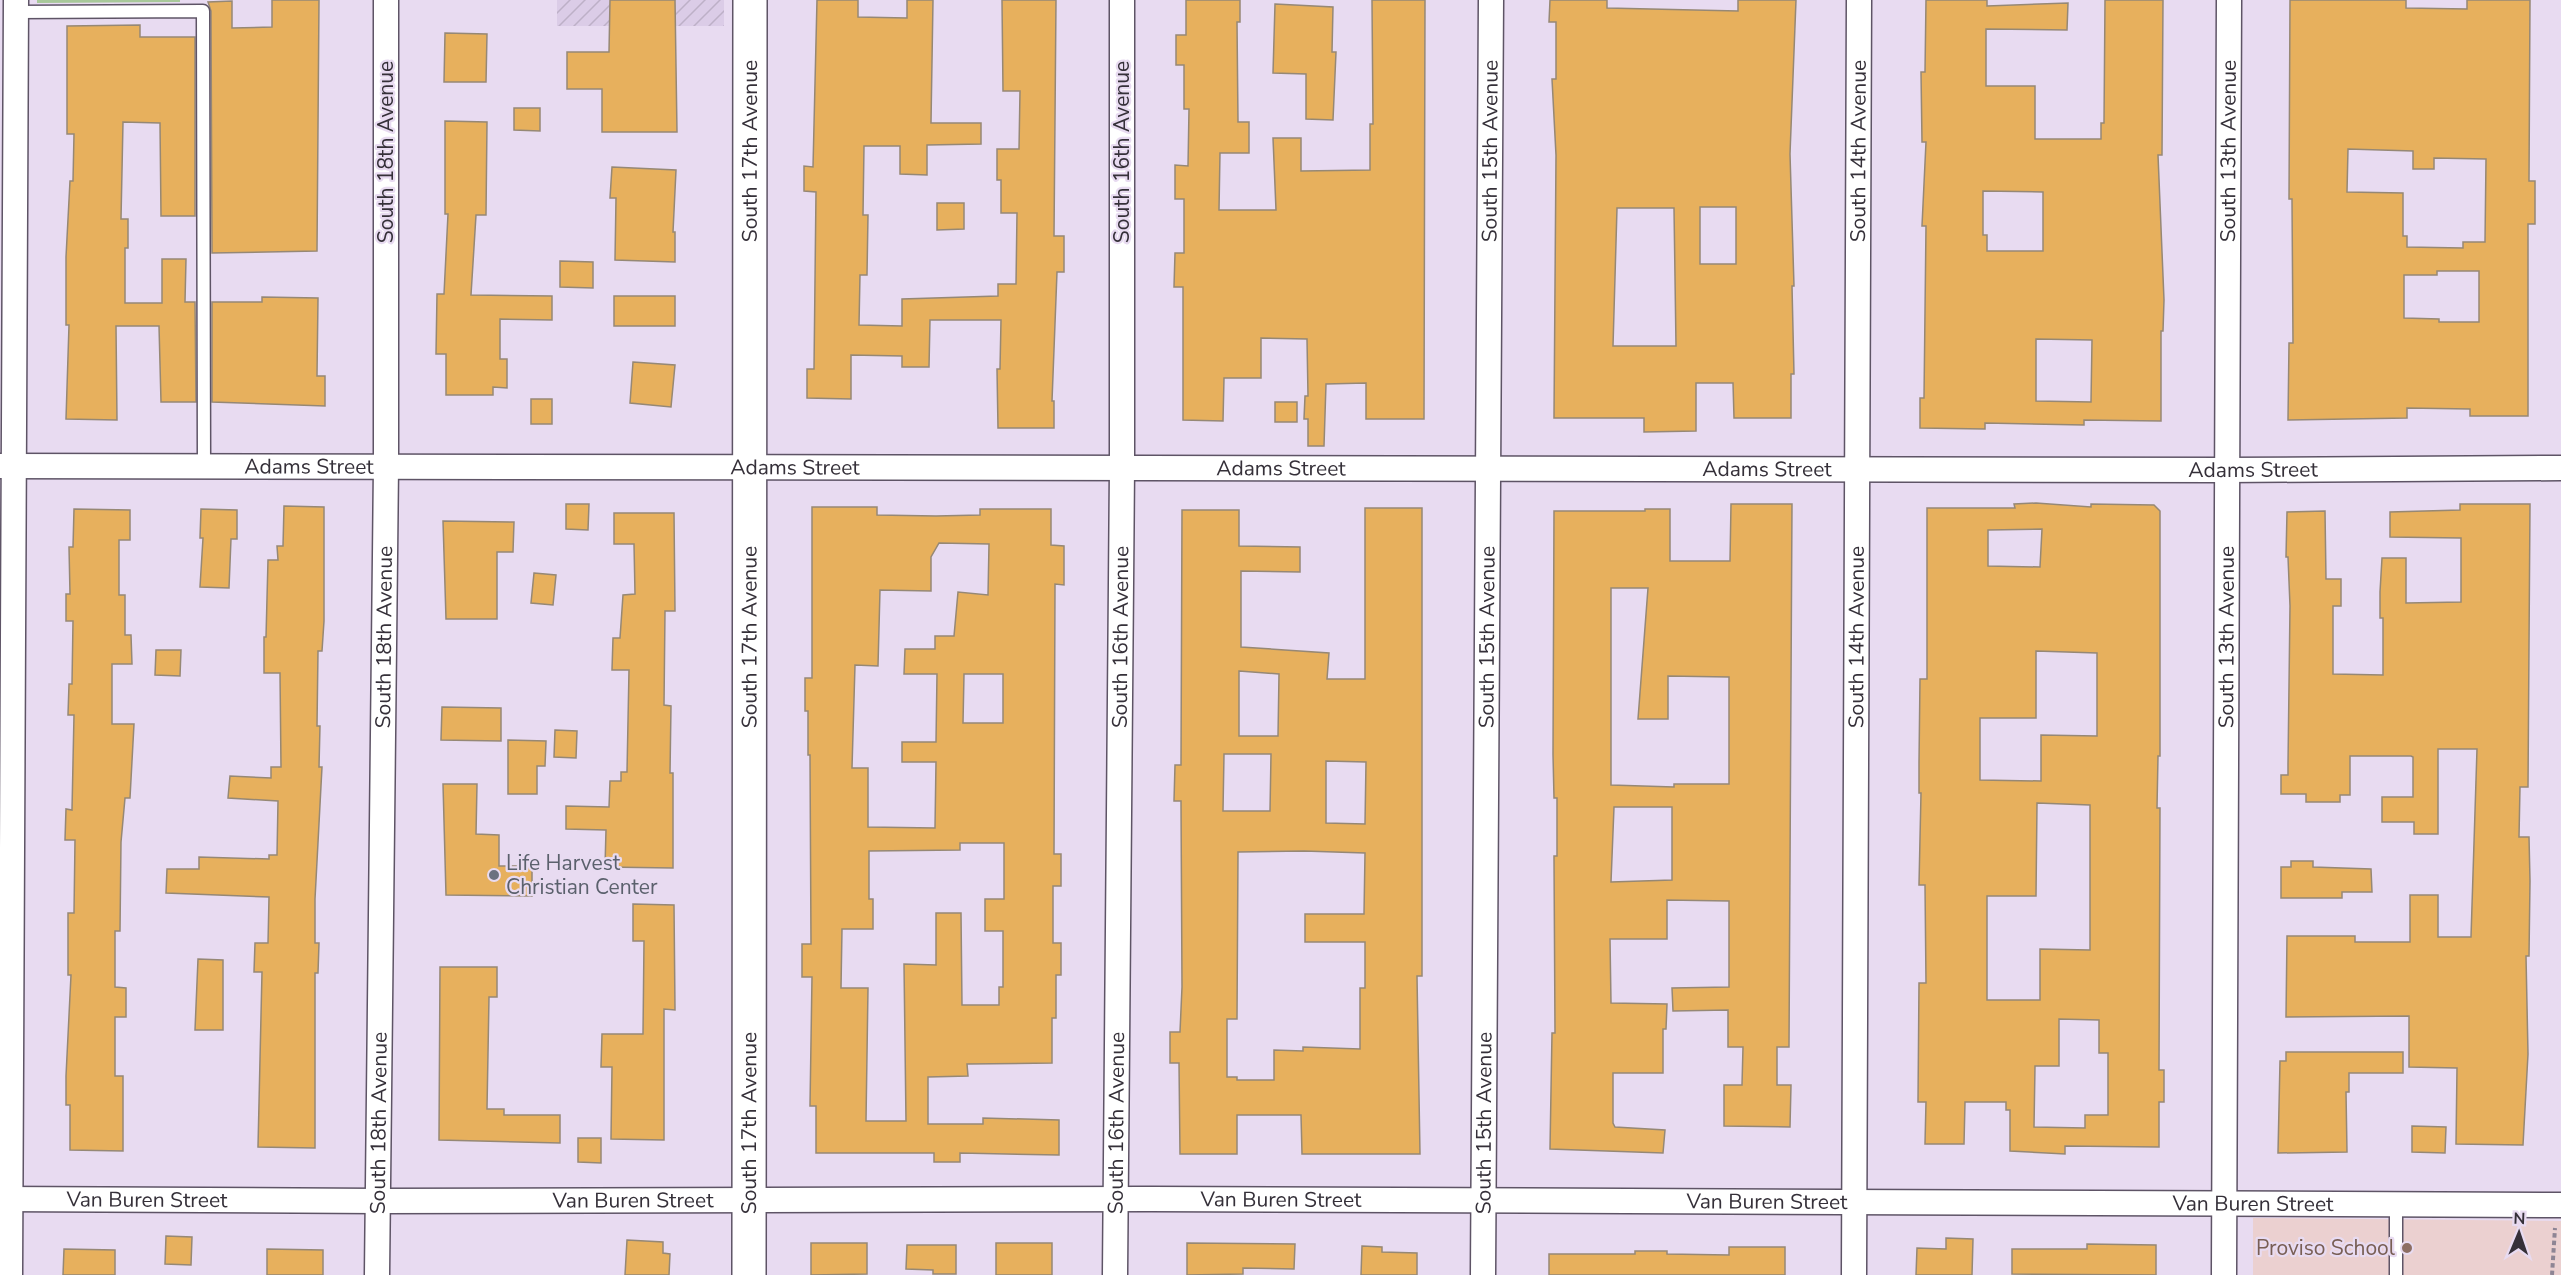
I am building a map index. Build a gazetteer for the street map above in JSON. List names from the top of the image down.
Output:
{
  "streets": {
    "street": [
      "South 18th Avenue",
      "South 17th Avenue",
      "South 16th Avenue",
      "South 15th Avenue",
      "South 14th Avenue",
      "South 13th Avenue",
      "Adams Street",
      "Van Buren Street"
    ]
  },
  "crossings": [
    ["South 18th Avenue", "Adams Street"],
    ["South 18th Avenue", "Van Buren Street"],
    ["South 17th Avenue", "Adams Street"],
    ["South 17th Avenue", "Van Buren Street"],
    ["South 16th Avenue", "Adams Street"],
    ["South 16th Avenue", "Van Buren Street"],
    ["South 15th Avenue", "Adams Street"],
    ["South 15th Avenue", "Van Buren Street"],
    ["South 14th Avenue", "Adams Street"],
    ["South 14th Avenue", "Van Buren Street"],
    ["South 13th Avenue", "Adams Street"],
    ["South 13th Avenue", "Van Buren Street"]
  ],
  "places": ["Life Harvest Christian Center", "Proviso School"],
  "north": "top"
}
